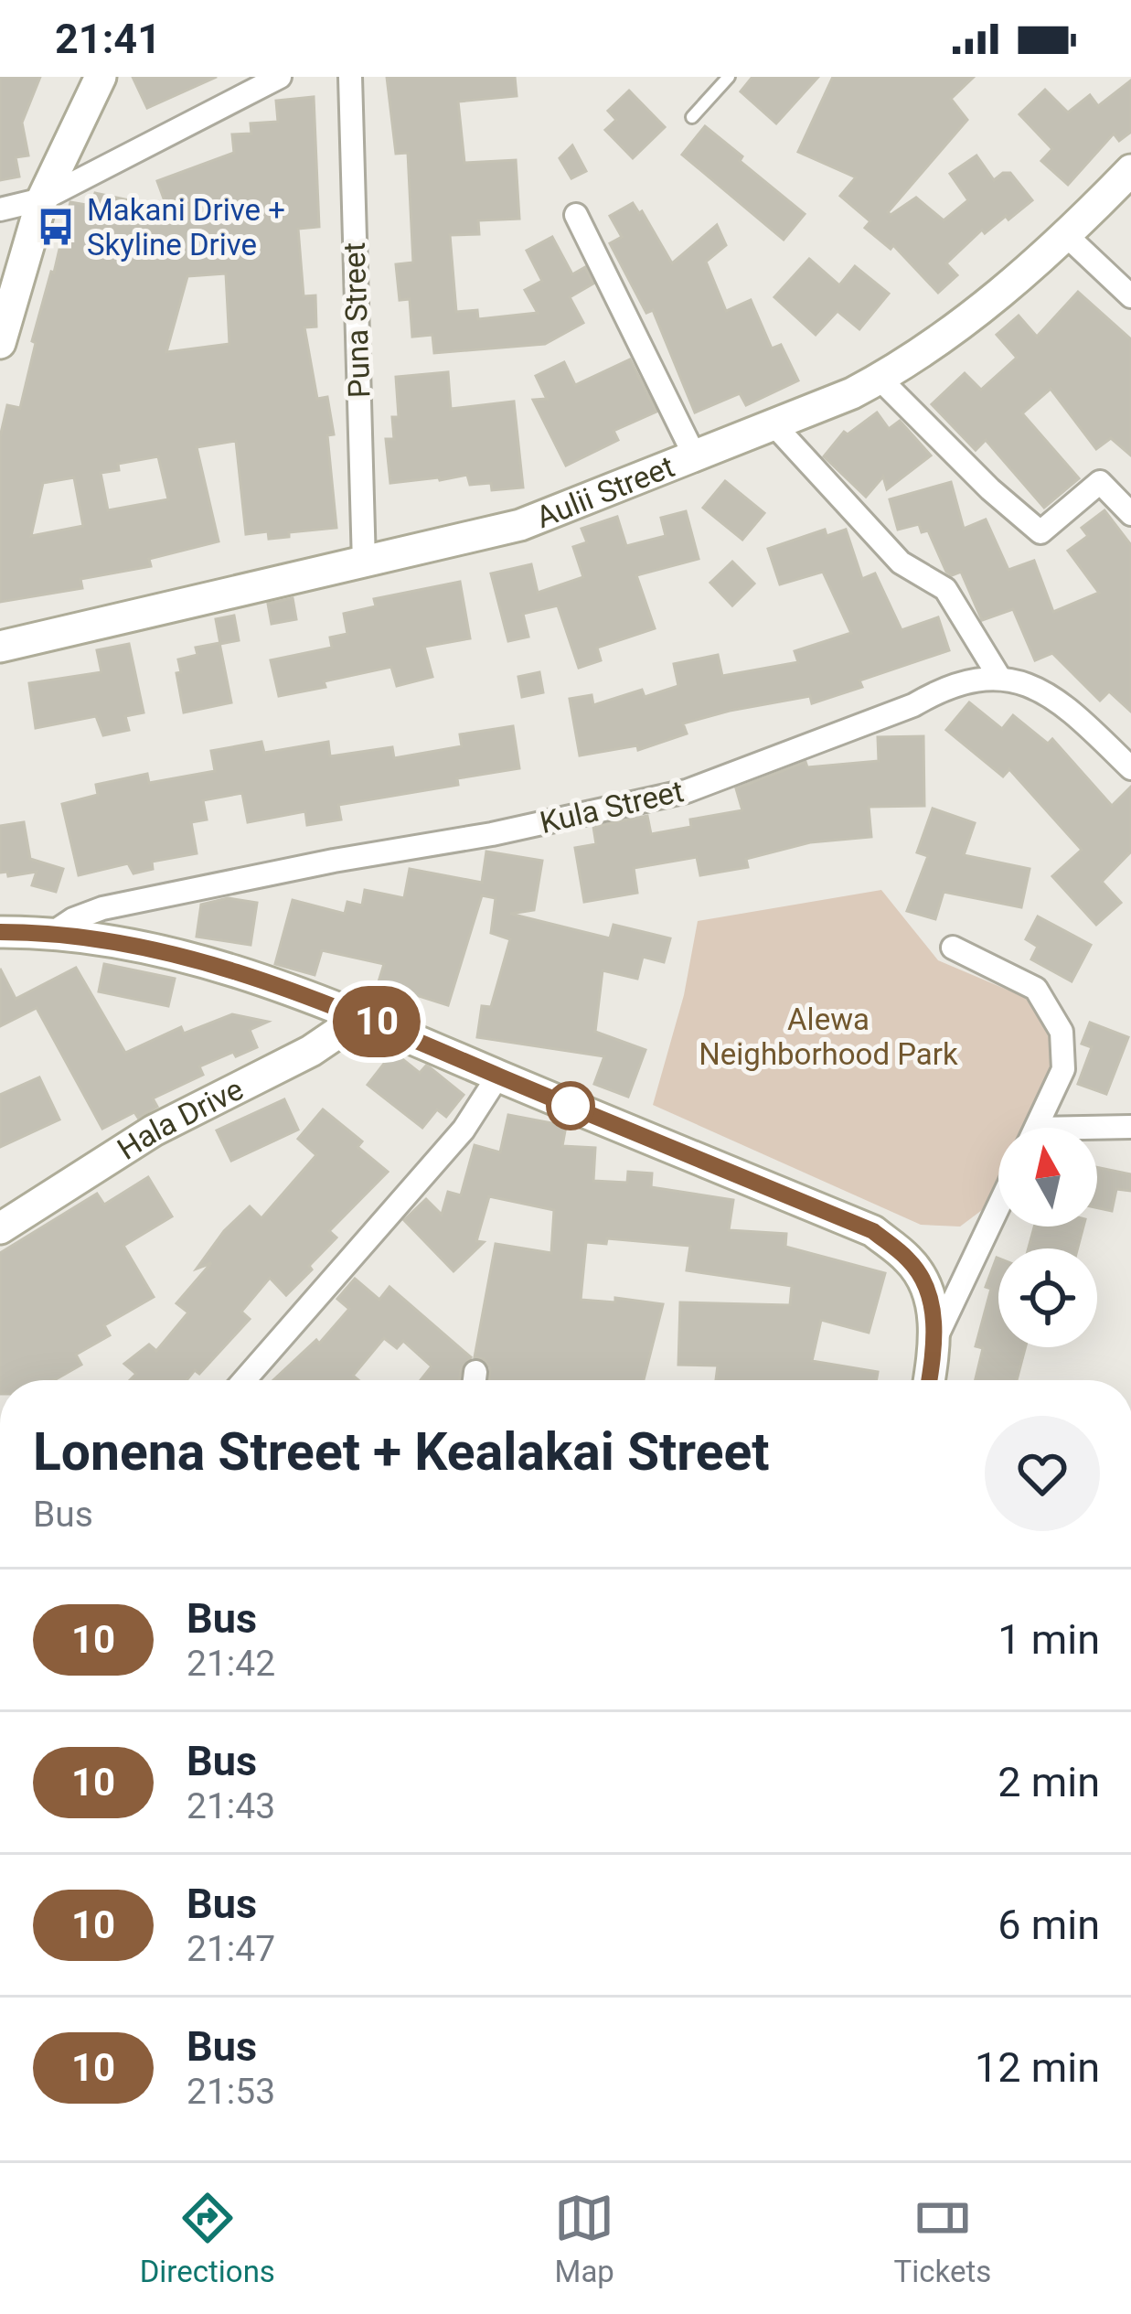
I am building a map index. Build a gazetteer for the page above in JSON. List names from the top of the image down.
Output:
{
  "streets": {
    "street": [
      "Puna Street",
      "Aulii Street",
      "Kula Street",
      "Hala Drive"
    ]
  },
  "crossings": [
    ["Puna Street", "Aulii Street"]
  ],
  "parks": ["Alewa Neighborhood Park"],
  "places": {
    "bus stop": ["Makani Drive + Skyline Drive"]
  },
  "lines": ["bus line 10"],
  "north": "top",
  "page": {
    "status": "21:41",
    "on_map": "10",
    "heading": ["Lonena Street + Kealakai Street", "Bus"],
    "list": [
      {
        "mark": "10",
        "name": "Bus",
        "note": "21:42",
        "value": "1 min"
      },
      {
        "mark": "10",
        "name": "Bus",
        "note": "21:43",
        "value": "2 min"
      },
      {
        "mark": "10",
        "name": "Bus",
        "note": "21:47",
        "value": "6 min"
      },
      {
        "mark": "10",
        "name": "Bus",
        "note": "21:53",
        "value": "12 min"
      }
    ],
    "tabs": ["Directions", "Map", "Tickets"]
  }
}
